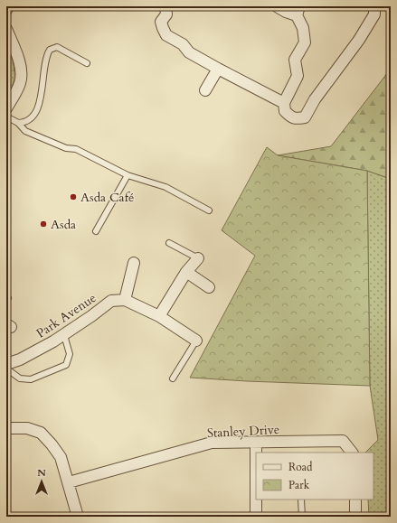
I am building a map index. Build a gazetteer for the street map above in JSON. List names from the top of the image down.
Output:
{
  "streets": {
    "street": ["Park Avenue", "Stanley Drive"]
  },
  "places": ["Asda Café", "Asda"],
  "legend": ["Road", "Park"],
  "north": "top"
}
